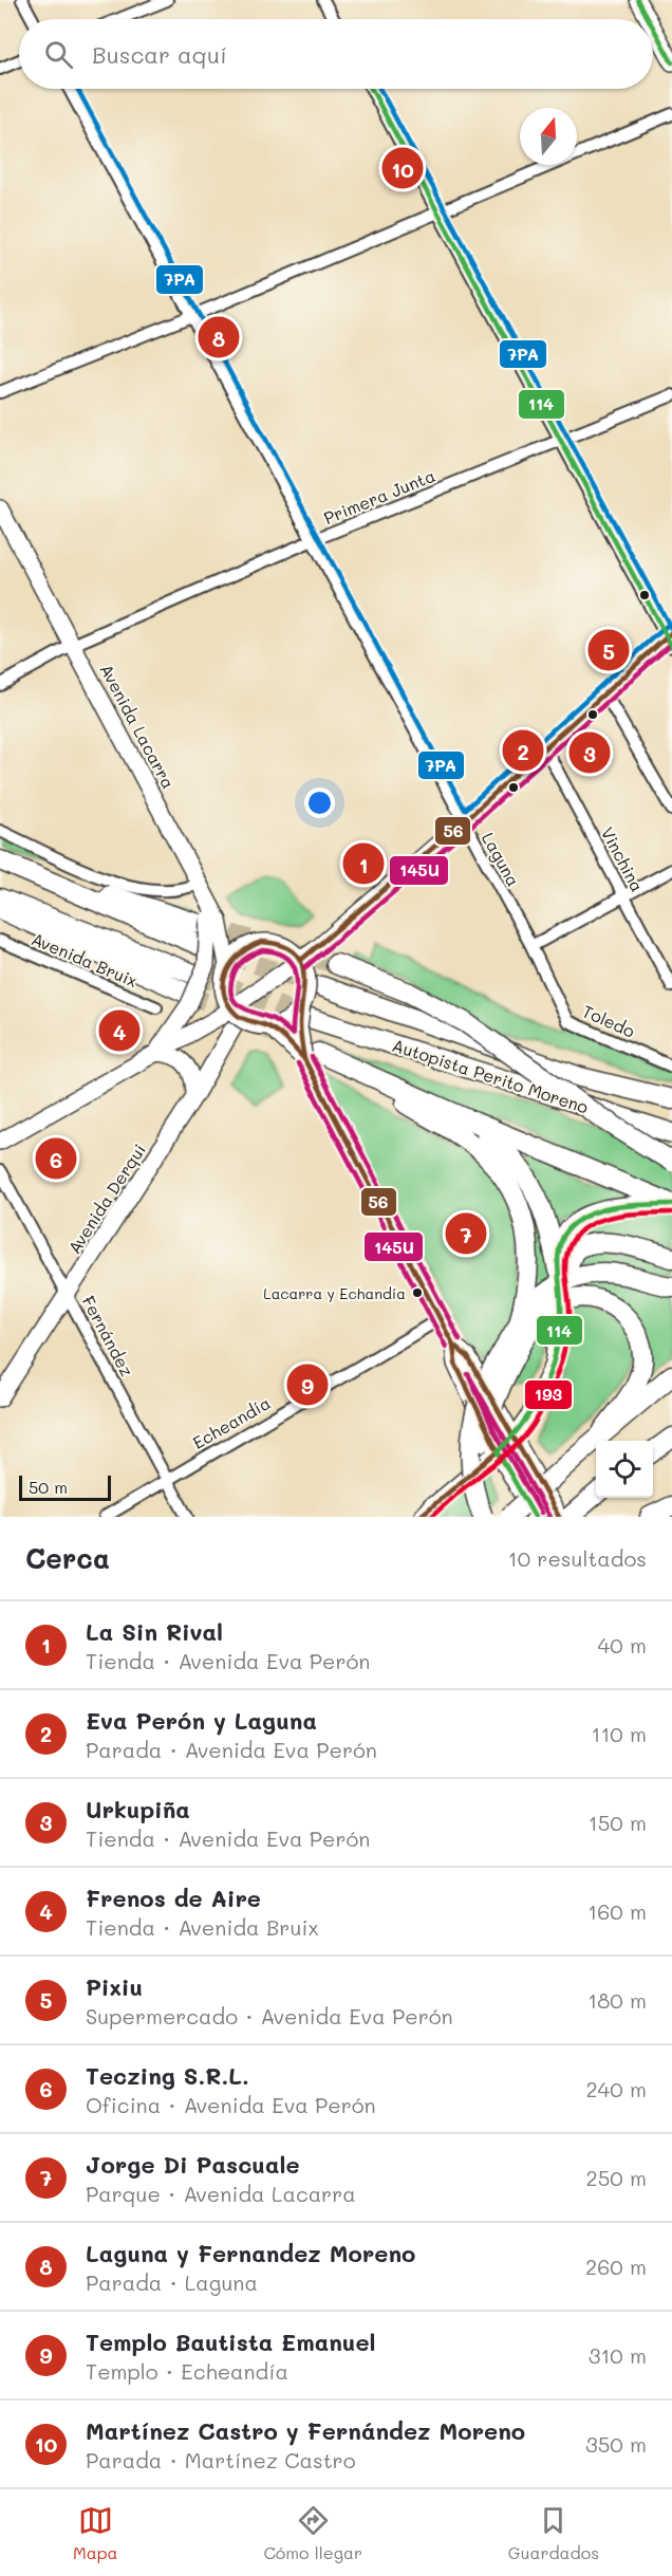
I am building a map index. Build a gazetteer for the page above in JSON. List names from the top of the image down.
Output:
{
  "streets": {
    "highway": ["Autopista Perito Moreno"],
    "main road": ["Avenida Lacarra", "Avenida Derqui"],
    "street": [
      "Primera Junta",
      "Laguna",
      "Vinchina",
      "Avenida Bruix",
      "Toledo",
      "Fernández",
      "Echeandía"
    ]
  },
  "crossings": [
    ["Primera Junta", "Avenida Lacarra"],
    ["Primera Junta", "Laguna"],
    ["Laguna", "Toledo"],
    ["Avenida Derqui", "Fernández"],
    ["Fernández", "Echeandía"]
  ],
  "places": ["Lacarra y Echandía"],
  "lines": [
    "transit line 114",
    "transit line 7PA",
    "transit line 56",
    "transit line 145U",
    "transit line 193"
  ],
  "scale_bar": "50 m",
  "north": "top",
  "page": {
    "search": "Buscar aquí",
    "pins": [
      "10",
      "8",
      "5",
      "2",
      "3",
      "1",
      "4",
      "6",
      "7",
      "9"
    ],
    "scale": "50 m",
    "heading": ["Cerca", "10 resultados"],
    "list": [
      {
        "mark": "1",
        "name": "La Sin Rival",
        "note": "Tienda · Avenida Eva Perón",
        "value": "40 m"
      },
      {
        "mark": "2",
        "name": "Eva Perón y Laguna",
        "note": "Parada · Avenida Eva Perón",
        "value": "110 m"
      },
      {
        "mark": "3",
        "name": "Urkupiña",
        "note": "Tienda · Avenida Eva Perón",
        "value": "150 m"
      },
      {
        "mark": "4",
        "name": "Frenos de Aire",
        "note": "Tienda · Avenida Bruix",
        "value": "160 m"
      },
      {
        "mark": "5",
        "name": "Pixiu",
        "note": "Supermercado · Avenida Eva Perón",
        "value": "180 m"
      },
      {
        "mark": "6",
        "name": "Teczing S.R.L.",
        "note": "Oficina · Avenida Eva Perón",
        "value": "240 m"
      },
      {
        "mark": "7",
        "name": "Jorge Di Pascuale",
        "note": "Parque · Avenida Lacarra",
        "value": "250 m"
      },
      {
        "mark": "8",
        "name": "Laguna y Fernandez Moreno",
        "note": "Parada · Laguna",
        "value": "260 m"
      },
      {
        "mark": "9",
        "name": "Templo Bautista Emanuel",
        "note": "Templo · Echeandía",
        "value": "310 m"
      },
      {
        "mark": "10",
        "name": "Martínez Castro y Fernández Moreno",
        "note": "Parada · Martínez Castro",
        "value": "350 m"
      }
    ],
    "nav": ["Mapa", "Cómo llegar", "Guardados"]
  }
}
